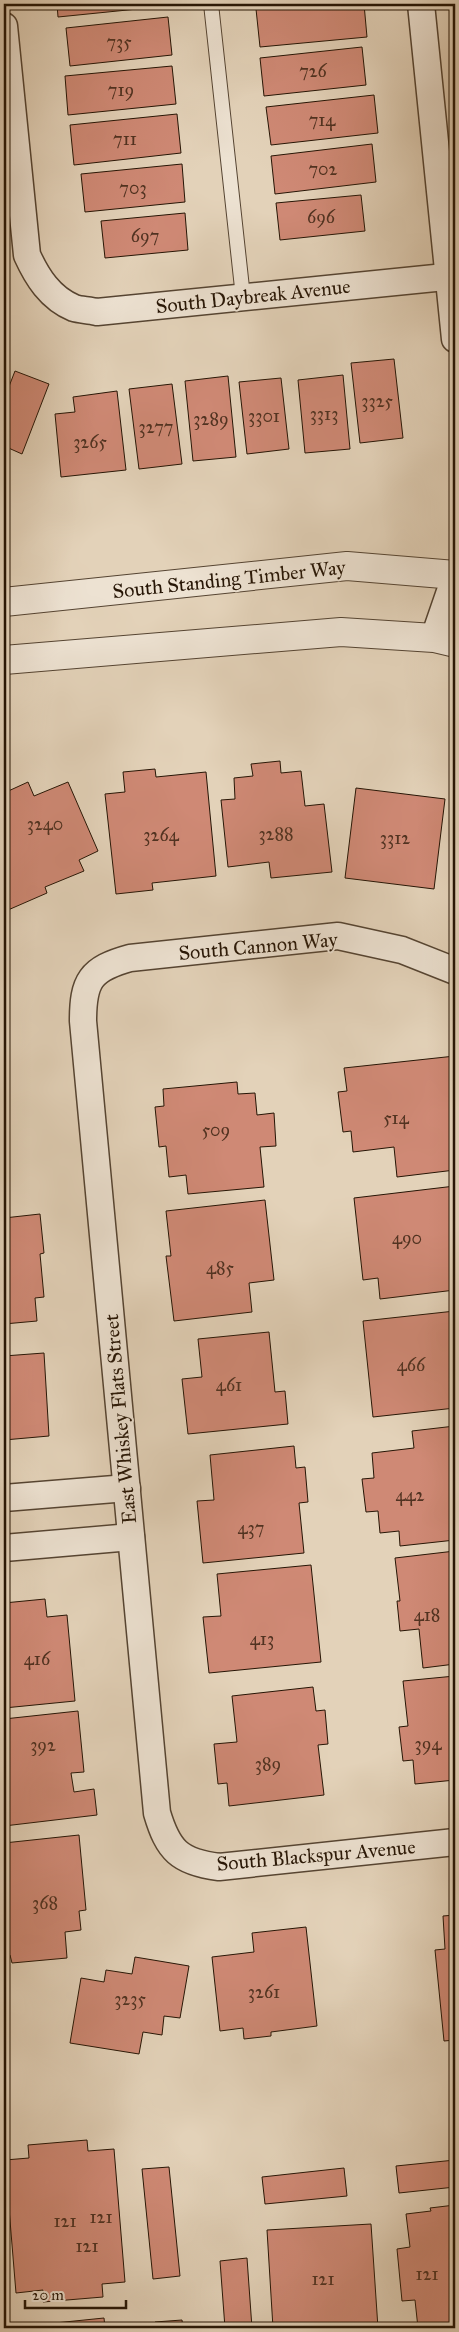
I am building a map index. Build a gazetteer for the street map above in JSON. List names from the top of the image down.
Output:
{
  "streets": {
    "street": [
      "South Daybreak Avenue",
      "South Standing Timber Way",
      "South Cannon Way",
      "East Whiskey Flats Street",
      "South Blackspur Avenue"
    ]
  },
  "crossings": [
    ["South Cannon Way", "East Whiskey Flats Street"],
    ["East Whiskey Flats Street", "South Blackspur Avenue"]
  ],
  "house_numbers": [
    "735",
    "726",
    "719",
    "714",
    "711",
    "702",
    "703",
    "696",
    "697",
    "3325",
    "3313",
    "3301",
    "3289",
    "3277",
    "3265",
    "3240",
    "3288",
    "3264",
    "3312",
    "514",
    "509",
    "490",
    "485",
    "466",
    "461",
    "442",
    "437",
    "418",
    "413",
    "416",
    "394",
    "392",
    "389",
    "368",
    "3261",
    "3235",
    "121",
    "121",
    "121",
    "121",
    "121"
  ],
  "scale_bar": "20 m"
}
